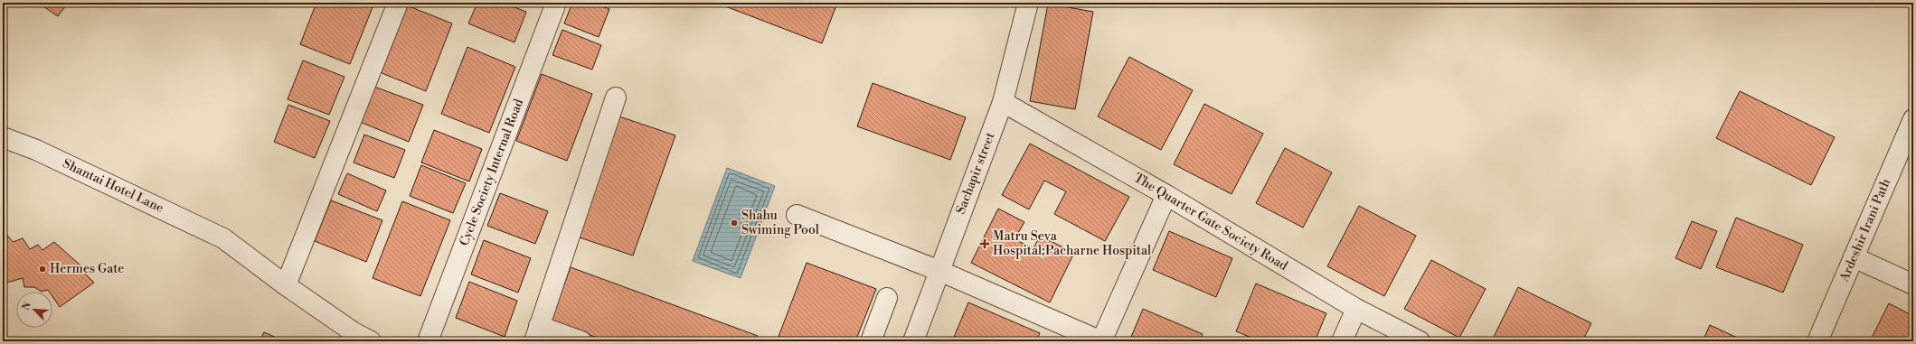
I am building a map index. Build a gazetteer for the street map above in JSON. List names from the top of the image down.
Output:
{
  "streets": {
    "street": [
      "Cycle Society Internal Road",
      "Sachapir street",
      "Shantai Hotel Lane",
      "The Quarter Gate Society Road",
      "Ardeshir Irani Path"
    ]
  },
  "crossings": [
    ["Sachapir street", "The Quarter Gate Society Road"]
  ],
  "places": {
    "other": ["Shahu Swiming Pool", "Hermes Gate"],
    "health": ["Matru Seva Hospital;Pacharne Hospital"]
  },
  "north": "top left"
}
